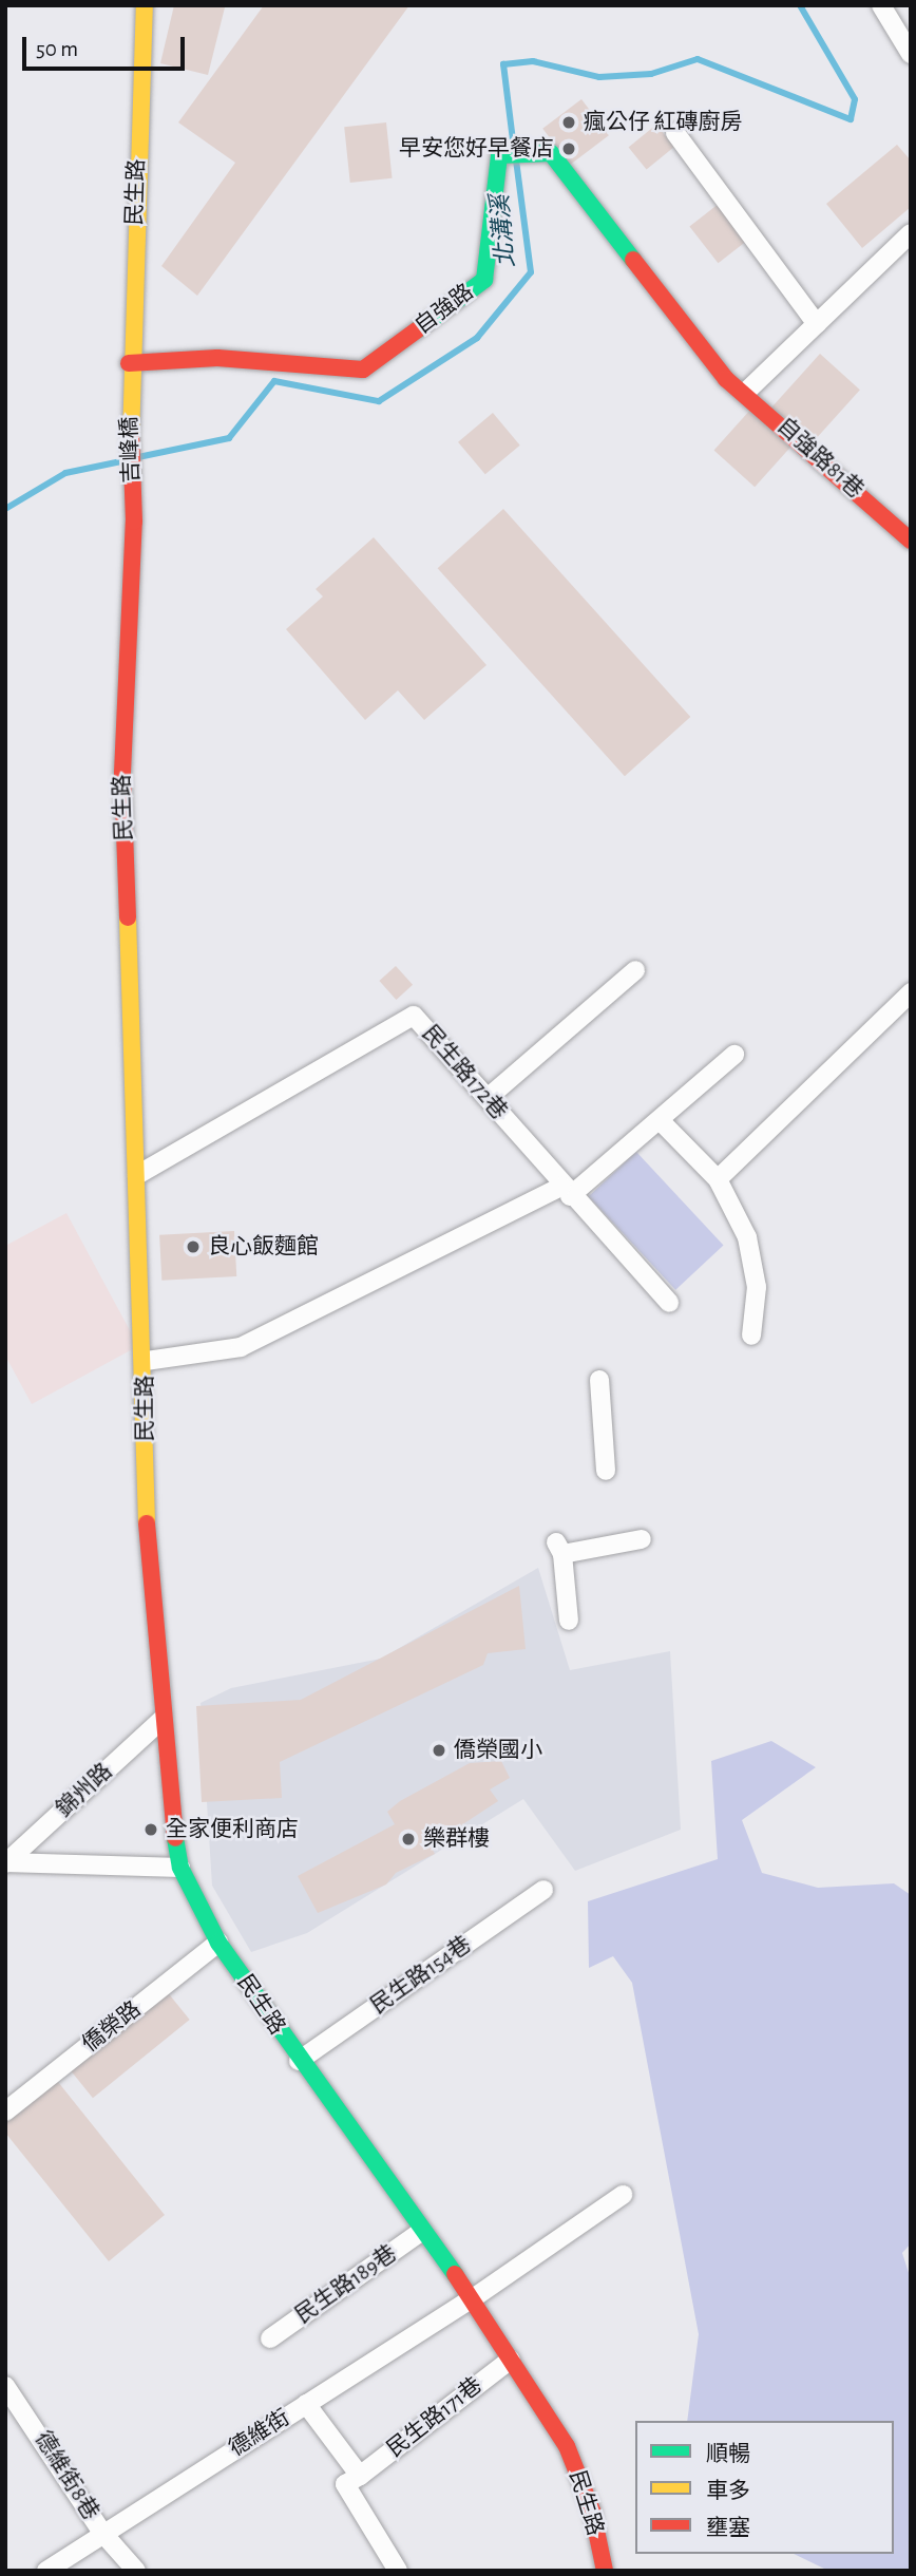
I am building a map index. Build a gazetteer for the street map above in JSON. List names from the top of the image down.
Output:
{
  "streets": {
    "street": [
      "民生路",
      "自強路",
      "吉峰橋",
      "自強路81巷",
      "民生路172巷",
      "錦州路",
      "民生路154巷",
      "僑榮路",
      "民生路189巷",
      "民生路171巷",
      "德維街",
      "德維街8巷"
    ]
  },
  "crossings": [
    ["民生路", "自強路"],
    ["民生路", "吉峰橋"],
    ["民生路", "民生路172巷"],
    ["民生路", "錦州路"],
    ["民生路", "民生路154巷"],
    ["民生路", "僑榮路"],
    ["民生路", "民生路189巷"],
    ["民生路", "民生路171巷"],
    ["民生路", "德維街"],
    ["自強路", "吉峰橋"],
    ["自強路", "自強路81巷"],
    ["德維街", "德維街8巷"]
  ],
  "water": ["北溝溪"],
  "places": [
    "瘋公仔 紅磚廚房",
    "早安您好早餐店",
    "良心飯麵館",
    "僑榮國小",
    "全家便利商店",
    "樂群樓"
  ],
  "legend": ["順暢", "車多", "壅塞"],
  "scale_bar": "50 m"
}
